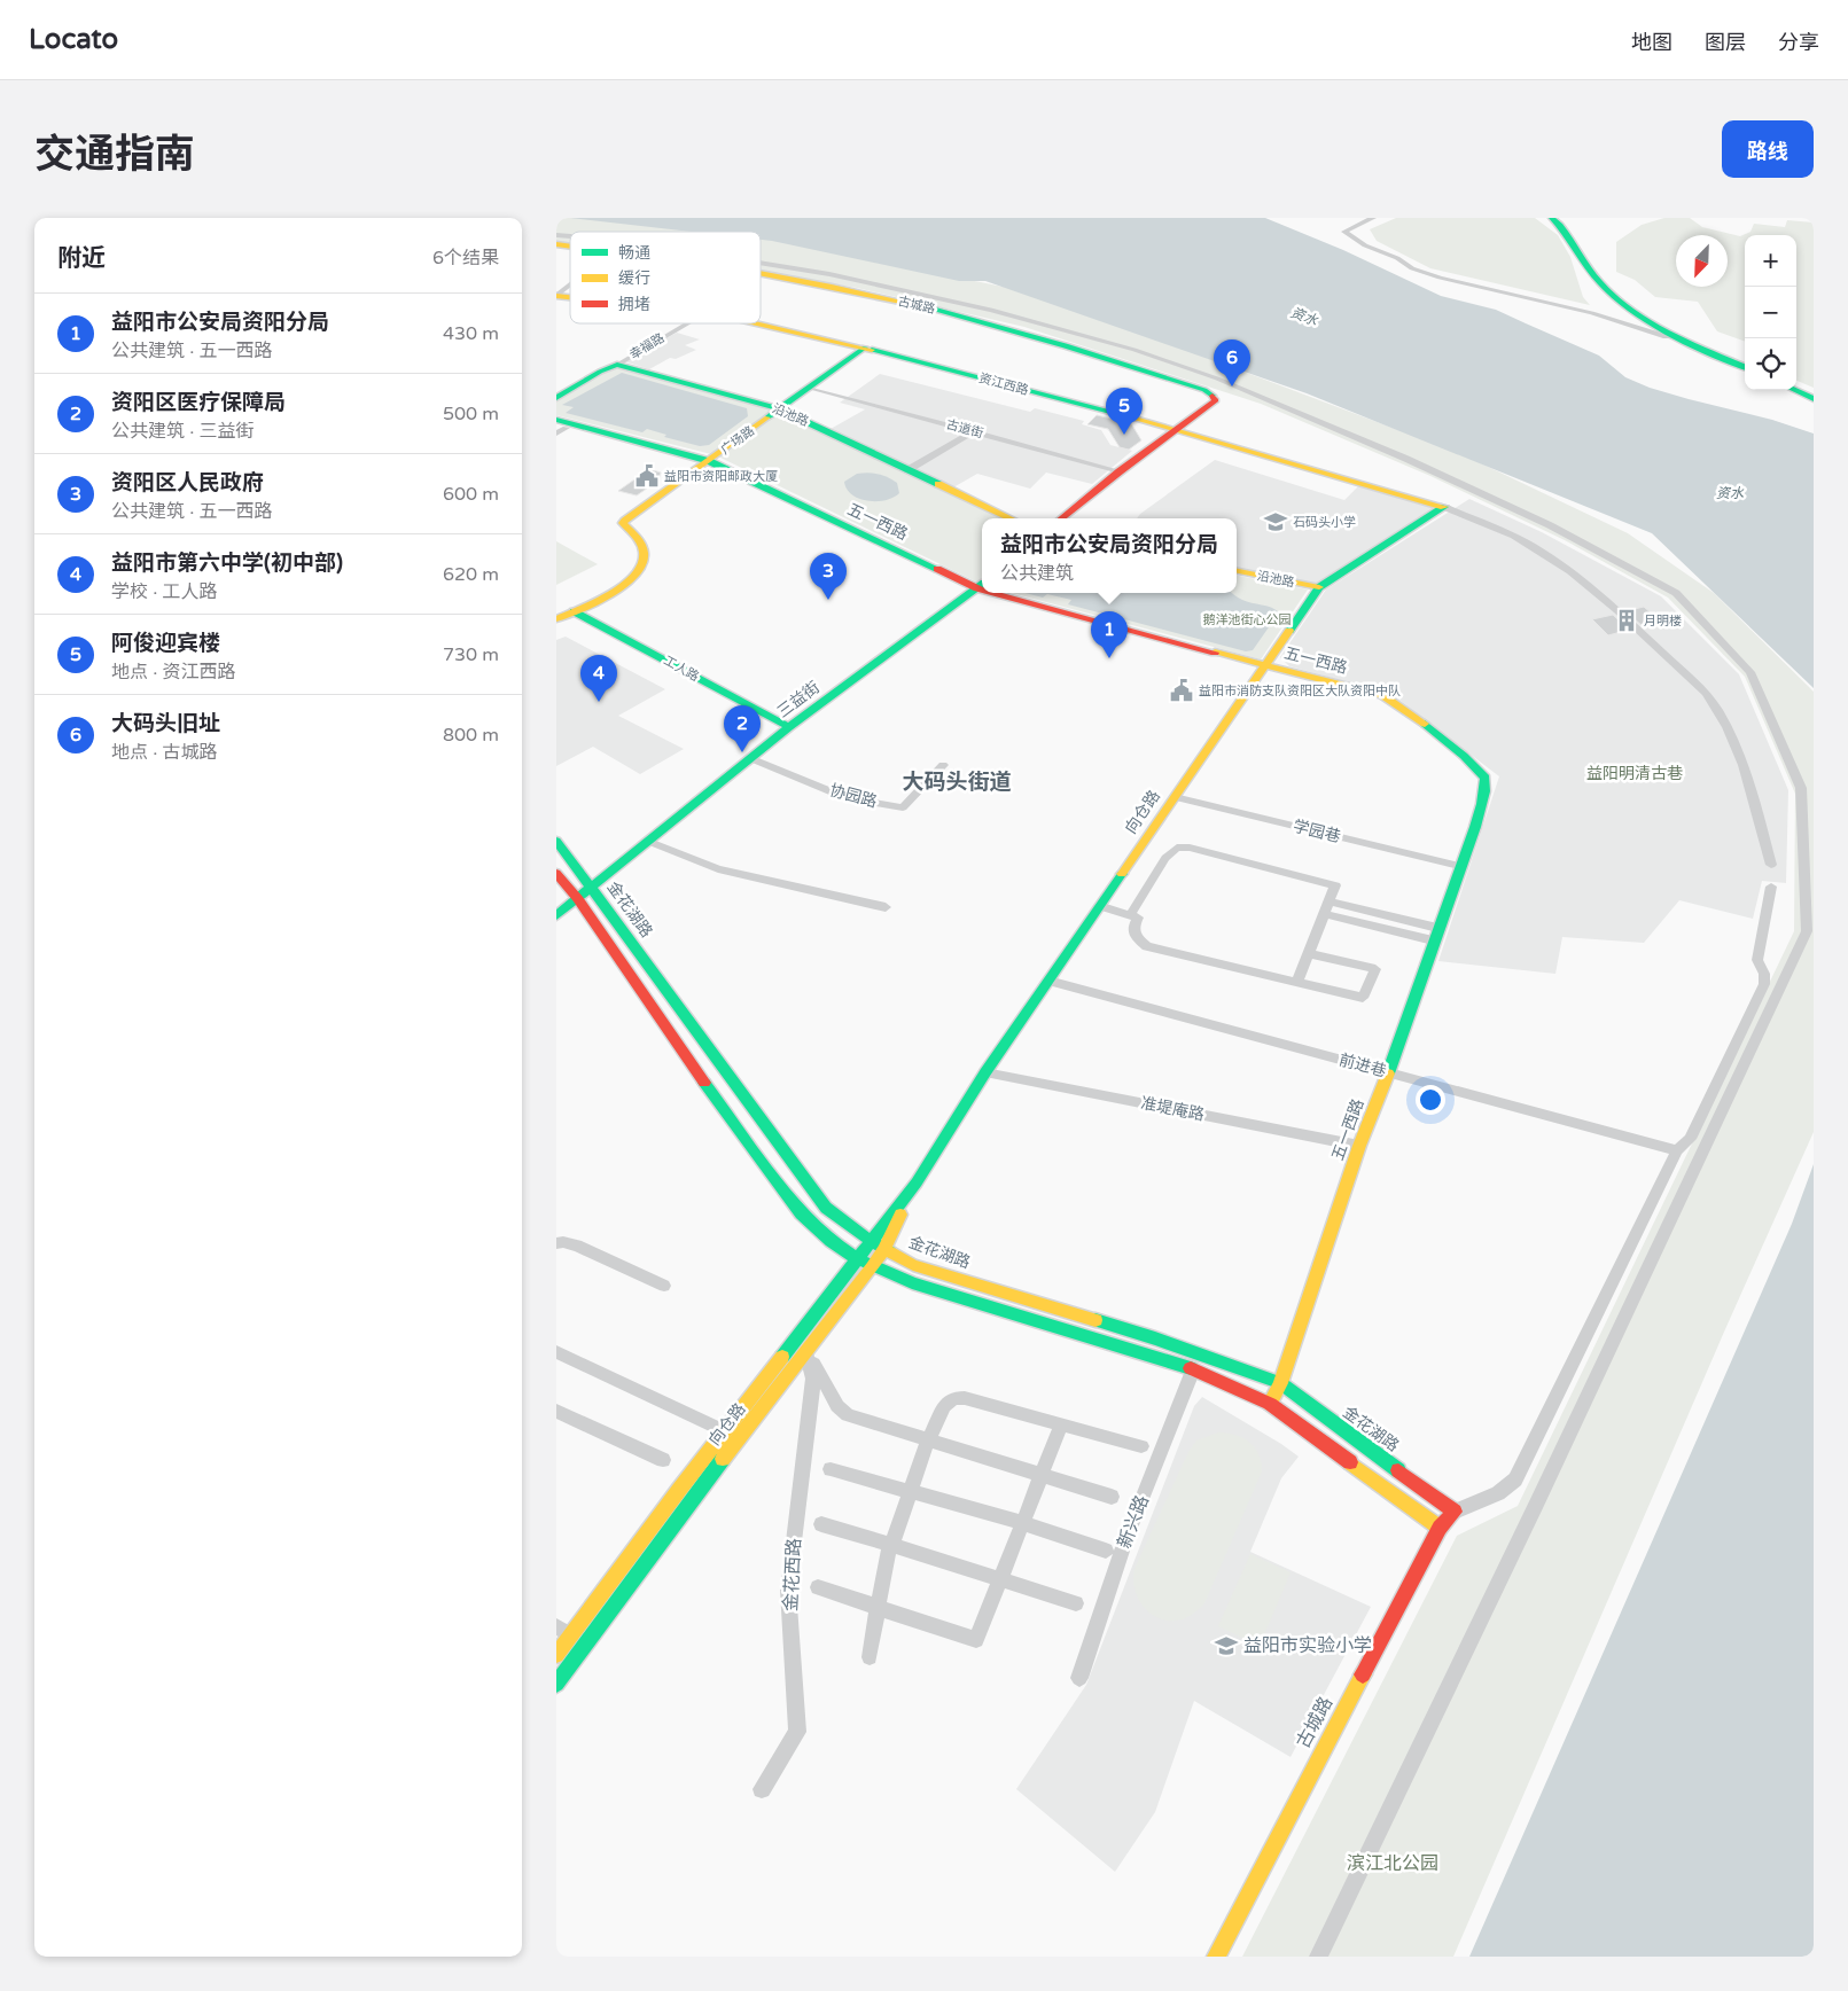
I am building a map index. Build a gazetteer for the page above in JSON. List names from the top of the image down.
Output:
{
  "streets": {
    "street": [
      "古城路",
      "幸福路",
      "资江西路",
      "沿池路",
      "古道街",
      "广场路",
      "五一西路",
      "工人路",
      "三益街",
      "协园路",
      "向仓路",
      "学园巷",
      "金花湖路",
      "前进巷",
      "准堤庵路",
      "新兴路",
      "金花西路"
    ]
  },
  "crossings": [
    ["古城路", "资江西路"],
    ["古城路", "金花湖路"],
    ["幸福路", "沿池路"],
    ["资江西路", "广场路"],
    ["资江西路", "向仓路"],
    ["沿池路", "广场路"],
    ["沿池路", "向仓路"],
    ["古道街", "广场路"],
    ["广场路", "五一西路"],
    ["广场路", "工人路"],
    ["五一西路", "三益街"],
    ["五一西路", "向仓路"],
    ["五一西路", "学园巷"],
    ["五一西路", "金花湖路"],
    ["五一西路", "前进巷"],
    ["五一西路", "准堤庵路"],
    ["工人路", "三益街"],
    ["三益街", "协园路"],
    ["三益街", "金花湖路"],
    ["向仓路", "学园巷"],
    ["向仓路", "金花湖路"],
    ["向仓路", "前进巷"],
    ["向仓路", "准堤庵路"],
    ["向仓路", "金花西路"]
  ],
  "districts": ["大码头街道"],
  "water": ["资水"],
  "parks": ["鹅洋池街心公园", "益阳明清古巷", "滨江北公园"],
  "places": {
    "public building": ["益阳市资阳邮政大厦", "益阳市消防支队资阳区大队资阳中队"],
    "school or university": ["石码头小学", "益阳市实验小学"],
    "building": ["月明楼"]
  },
  "legend": ["畅通", "缓行", "拥堵"],
  "north": "bottom left",
  "page": {
    "header": "Locato",
    "nav": ["地图", "图层", "分享"],
    "title": "交通指南",
    "buttons": "路线",
    "heading": ["附近", "6个结果"],
    "map_buttons": ["+", "−"],
    "list": [
      {
        "mark": "1",
        "name": "益阳市公安局资阳分局",
        "note": "公共建筑 · 五一西路",
        "value": "430 m"
      },
      {
        "mark": "2",
        "name": "资阳区医疗保障局",
        "note": "公共建筑 · 三益街",
        "value": "500 m"
      },
      {
        "mark": "3",
        "name": "资阳区人民政府",
        "note": "公共建筑 · 五一西路",
        "value": "600 m"
      },
      {
        "mark": "4",
        "name": "益阳市第六中学(初中部)",
        "note": "学校 · 工人路",
        "value": "620 m"
      },
      {
        "mark": "5",
        "name": "阿俊迎宾楼",
        "note": "地点 · 资江西路",
        "value": "730 m"
      },
      {
        "mark": "6",
        "name": "大码头旧址",
        "note": "地点 · 古城路",
        "value": "800 m"
      }
    ],
    "pins": [
      "6",
      "5",
      "3",
      "1",
      "4",
      "2"
    ],
    "popup": ["益阳市公安局资阳分局", "公共建筑"]
  }
}
